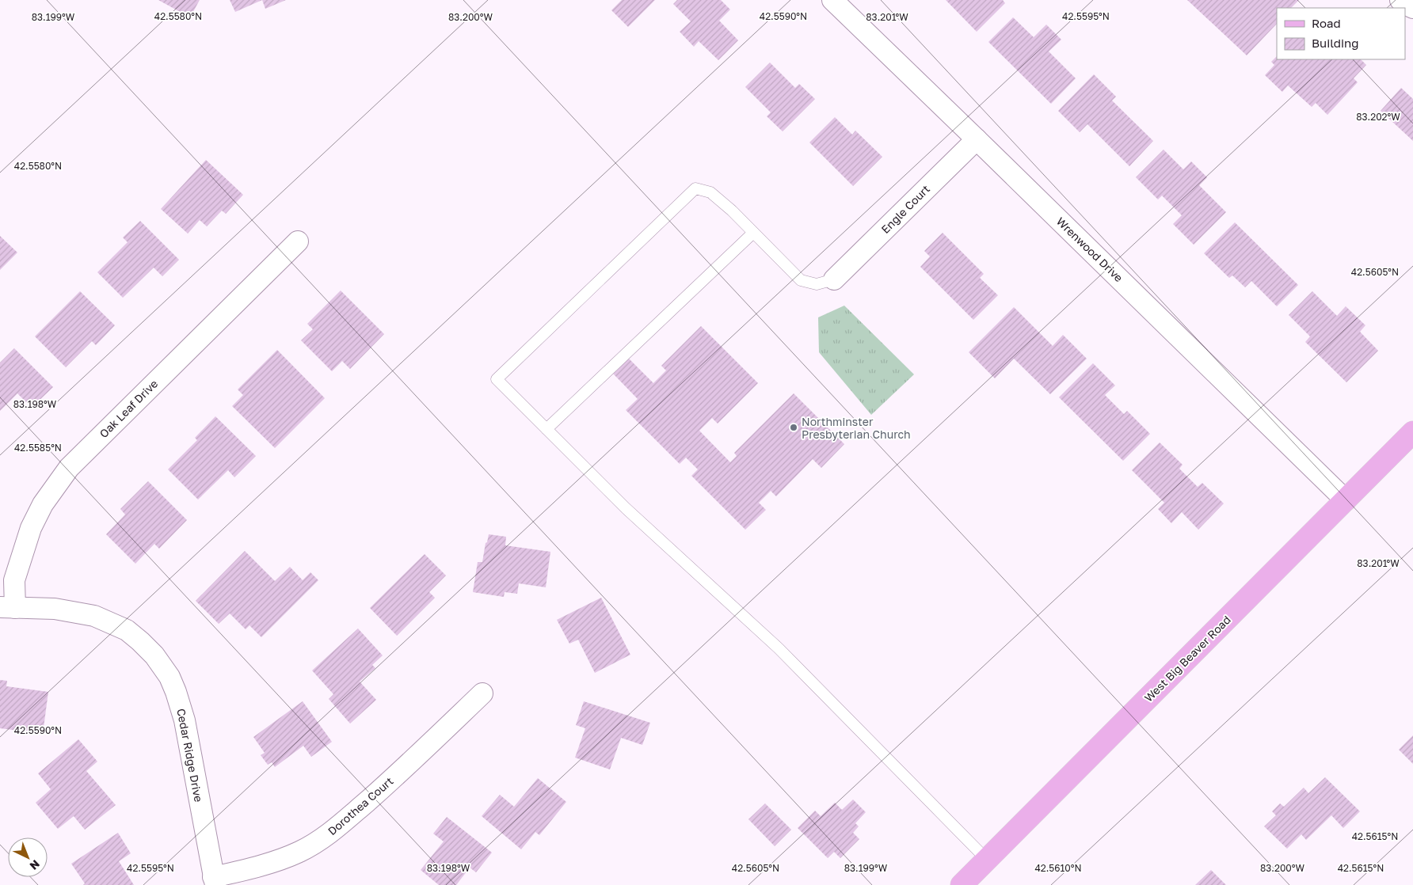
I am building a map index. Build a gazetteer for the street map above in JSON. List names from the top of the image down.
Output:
{
  "streets": {
    "main road": ["West Big Beaver Road"],
    "street": [
      "Engle Court",
      "Wrenwood Drive",
      "Oak Leaf Drive",
      "Cedar Ridge Drive",
      "Dorothea Court"
    ]
  },
  "crossings": [
    ["Engle Court", "Wrenwood Drive"],
    ["Wrenwood Drive", "West Big Beaver Road"],
    ["Oak Leaf Drive", "Cedar Ridge Drive"],
    ["Cedar Ridge Drive", "Dorothea Court"]
  ],
  "places": ["Northminster Presbyterian Church"],
  "legend": ["Road", "Building"],
  "north": "bottom right",
  "coordinates": [
    "42.5580°N",
    "42.5590°N",
    "42.5595°N",
    "83.199°W",
    "83.200°W",
    "83.201°W",
    "83.202°W",
    "42.5605°N",
    "83.198°W",
    "42.5585°N",
    "42.5615°N",
    "42.5610°N"
  ]
}
